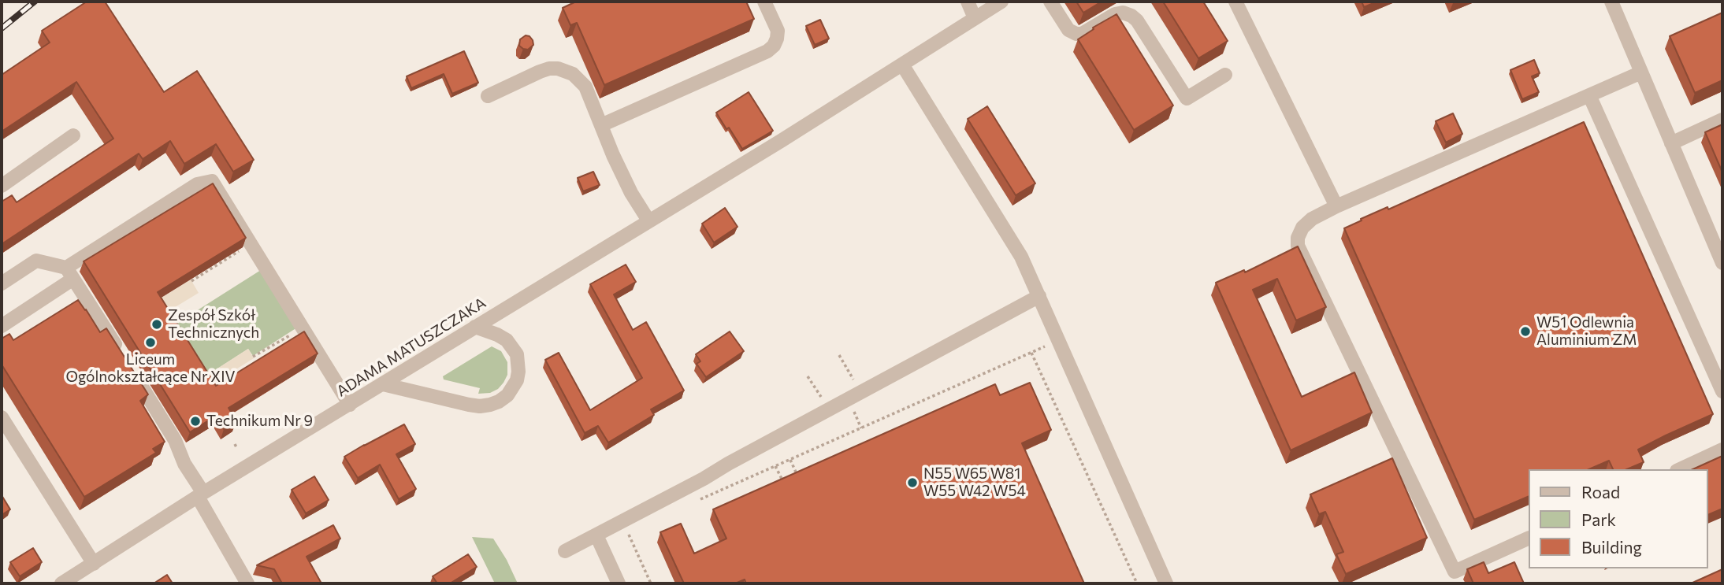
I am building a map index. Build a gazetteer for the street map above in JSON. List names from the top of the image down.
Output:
{
  "streets": {
    "street": ["ADAMA MATUSZCZAKA"]
  },
  "places": [
    "Zespół Szkół Technicznych",
    "W51 Odlewnia Aluminium ZM",
    "Liceum Ogólnokształcące Nr XIV",
    "Technikum Nr 9",
    "N55 W65 W81 W55 W42 W54"
  ],
  "legend": ["Road", "Park", "Building"]
}
